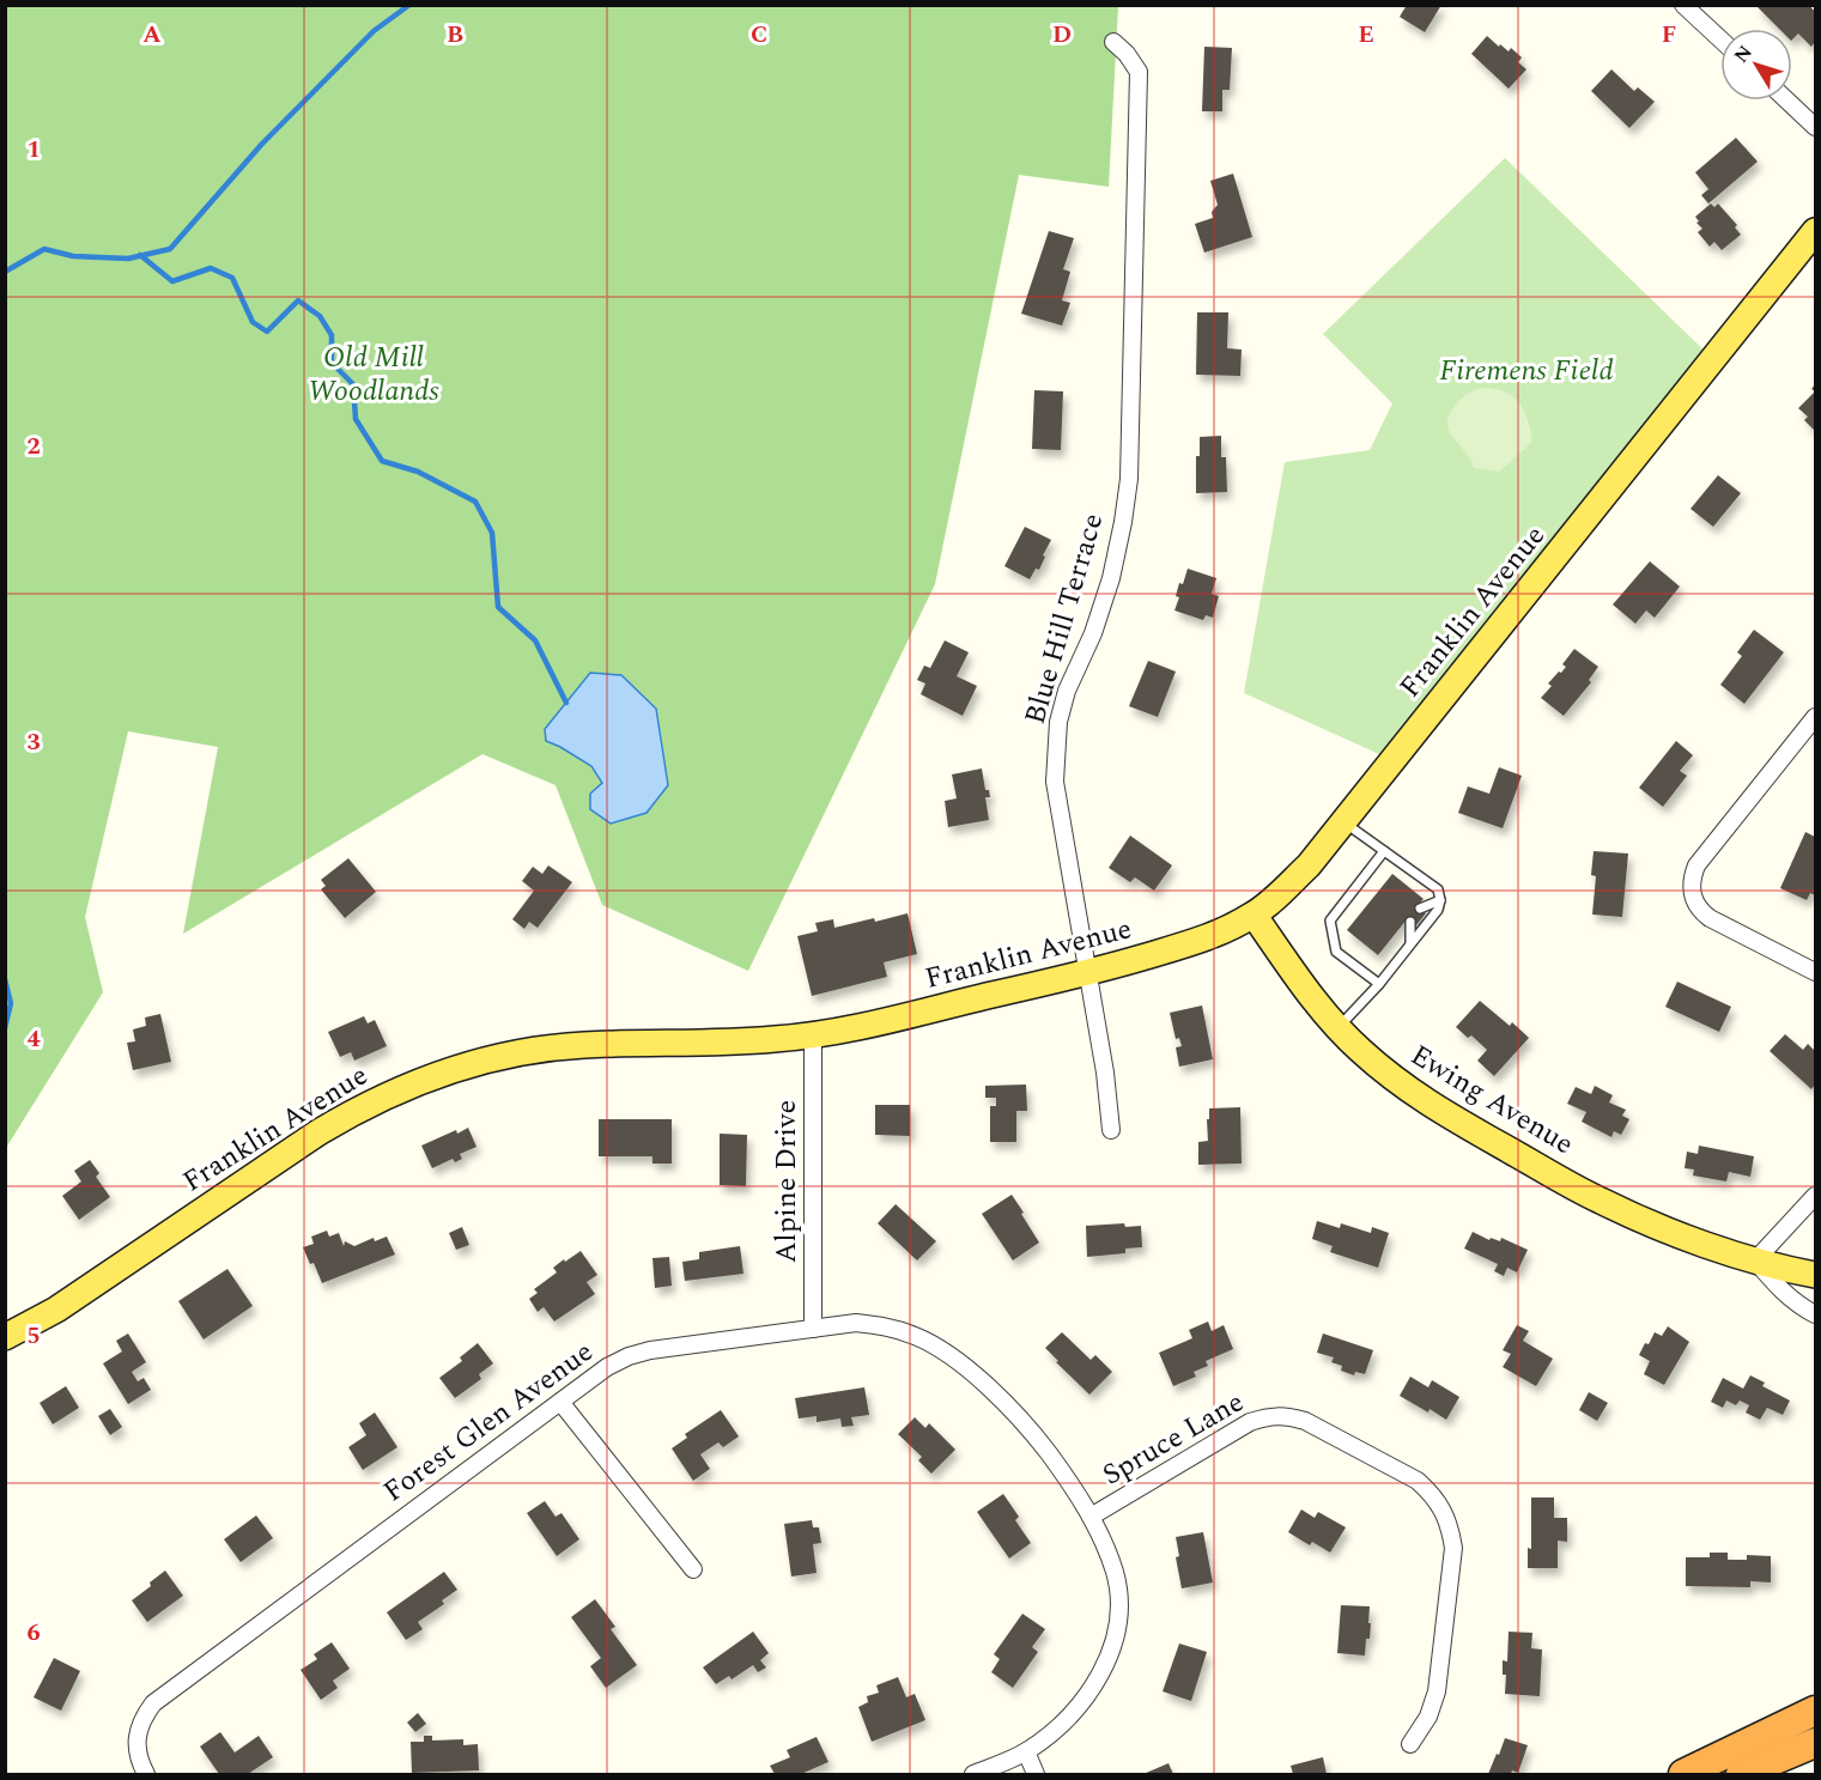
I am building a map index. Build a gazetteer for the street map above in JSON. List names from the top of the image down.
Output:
{
  "streets": {
    "main road": ["Franklin Avenue", "Ewing Avenue"],
    "street": [
      "Blue Hill Terrace",
      "Alpine Drive",
      "Forest Glen Avenue",
      "Spruce Lane"
    ]
  },
  "crossings": [
    ["Franklin Avenue", "Blue Hill Terrace"],
    ["Franklin Avenue", "Ewing Avenue"],
    ["Franklin Avenue", "Alpine Drive"],
    ["Alpine Drive", "Forest Glen Avenue"],
    ["Forest Glen Avenue", "Spruce Lane"]
  ],
  "parks": ["Old Mill Woodlands", "Firemens Field"],
  "north": "top left",
  "grid": {
    "columns": [
      "A",
      "B",
      "C",
      "D",
      "E",
      "F"
    ],
    "rows": [
      "1",
      "2",
      "3",
      "4",
      "5",
      "6"
    ]
  }
}
